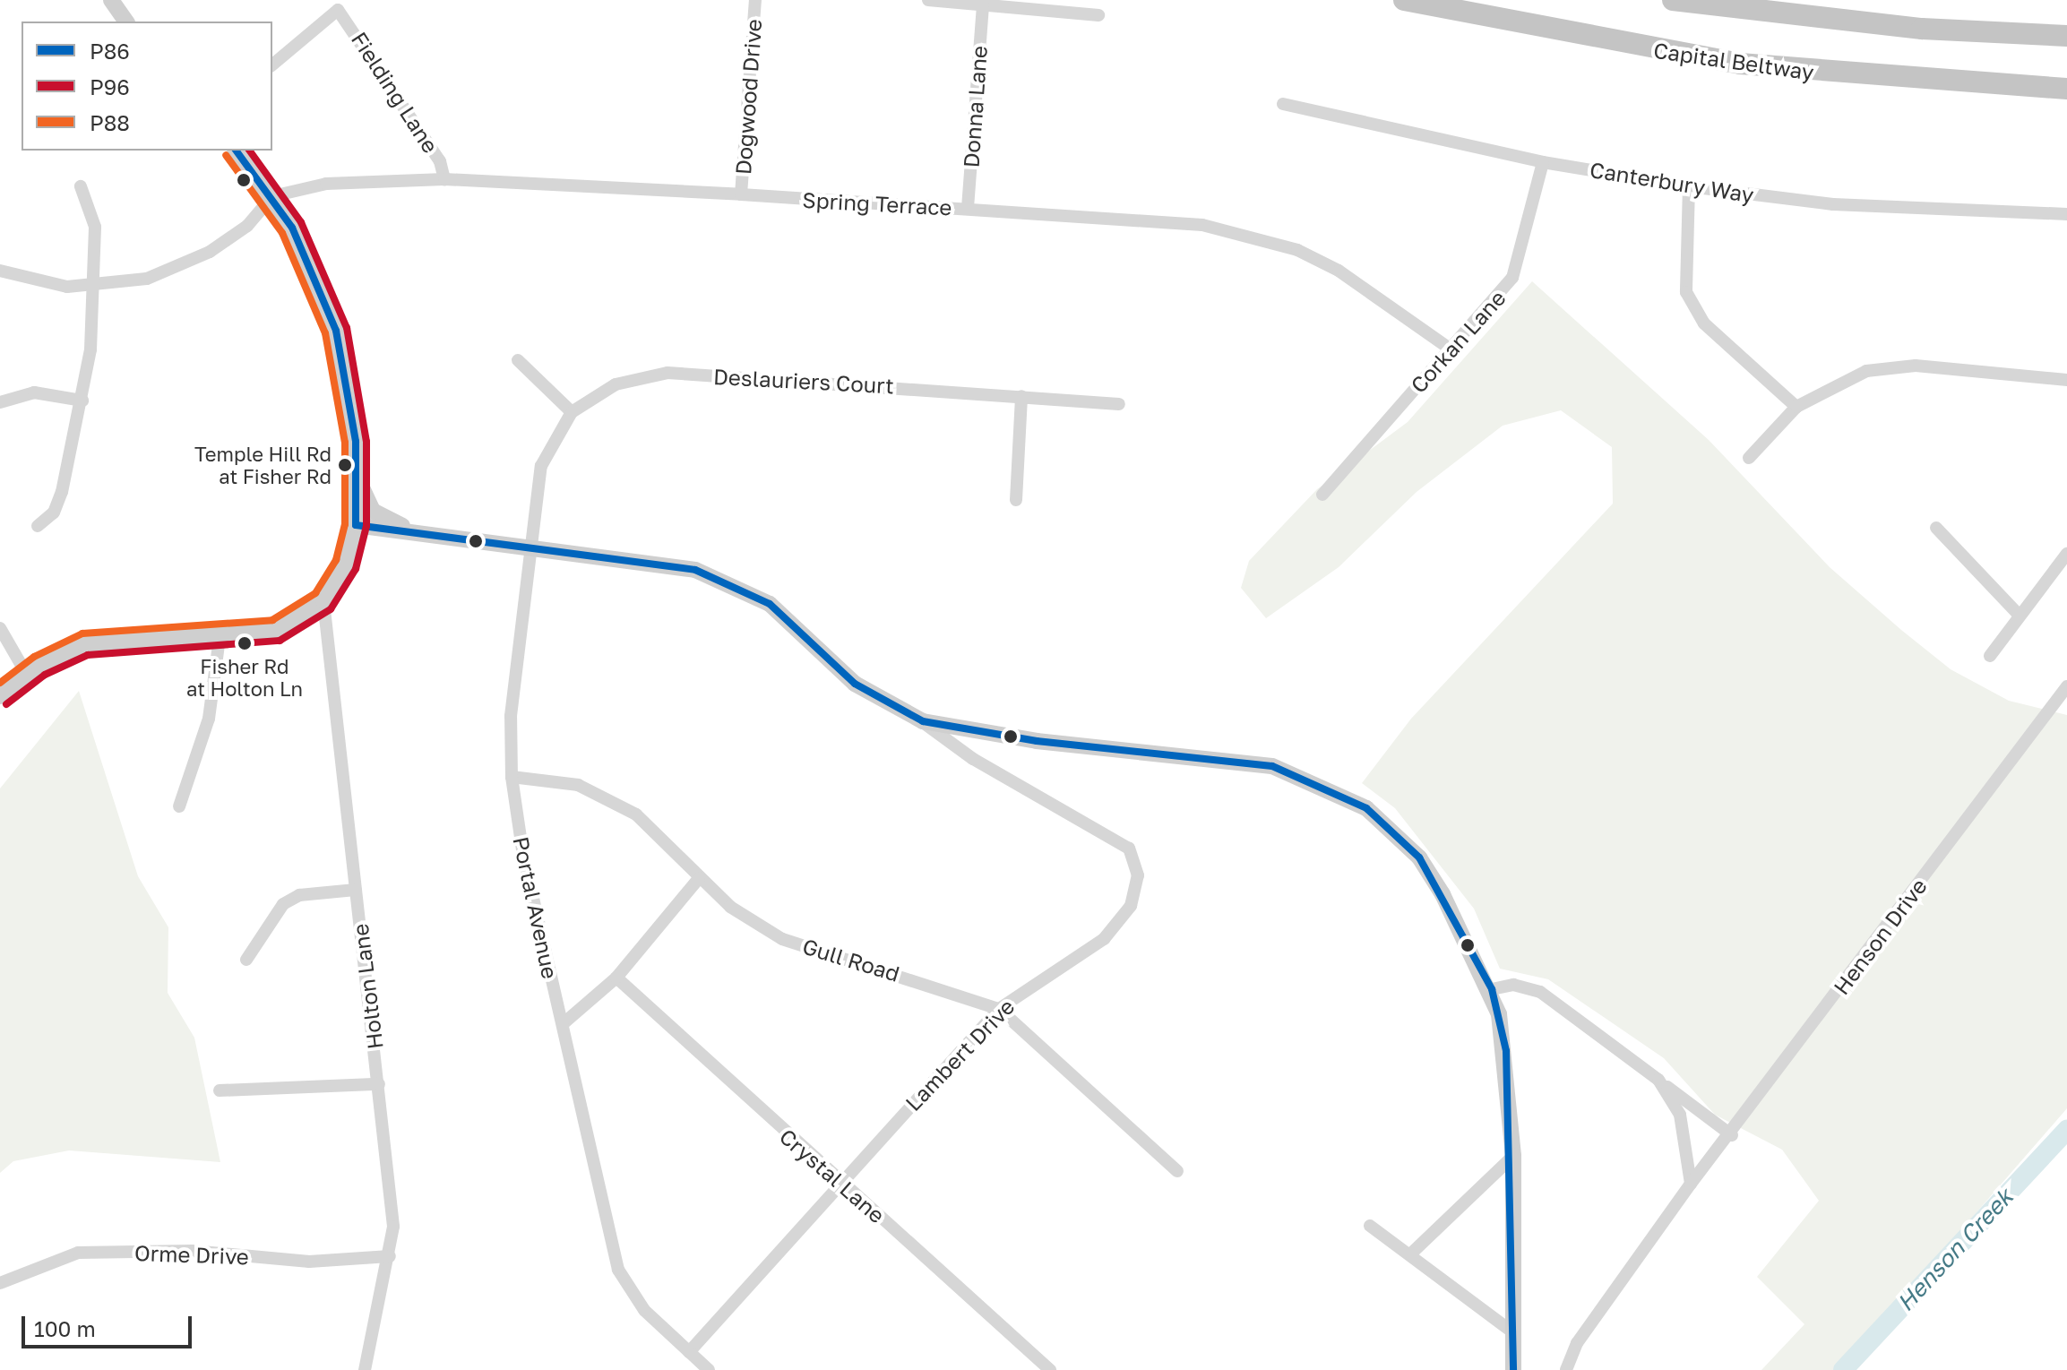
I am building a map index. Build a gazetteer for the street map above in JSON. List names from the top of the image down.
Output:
{
  "streets": {
    "highway": ["Capital Beltway"],
    "street": [
      "Fielding Lane",
      "Dogwood Drive",
      "Donna Lane",
      "Canterbury Way",
      "Spring Terrace",
      "Corkan Lane",
      "Deslauriers Court",
      "Portal Avenue",
      "Henson Drive",
      "Gull Road",
      "Holton Lane",
      "Lambert Drive",
      "Crystal Lane",
      "Orme Drive"
    ]
  },
  "crossings": [
    ["Fielding Lane", "Spring Terrace"],
    ["Dogwood Drive", "Spring Terrace"],
    ["Donna Lane", "Spring Terrace"],
    ["Canterbury Way", "Corkan Lane"],
    ["Spring Terrace", "Corkan Lane"],
    ["Deslauriers Court", "Portal Avenue"],
    ["Portal Avenue", "Gull Road"],
    ["Portal Avenue", "Lambert Drive"],
    ["Gull Road", "Lambert Drive"],
    ["Holton Lane", "Orme Drive"],
    ["Lambert Drive", "Crystal Lane"]
  ],
  "water": ["Henson Creek"],
  "places": ["Temple Hill Rd at Fisher Rd", "Fisher Rd at Holton Ln"],
  "lines": ["transit line P86", "transit line P96", "transit line P88"],
  "legend": ["P86", "P96", "P88"],
  "scale_bar": "100 m"
}
